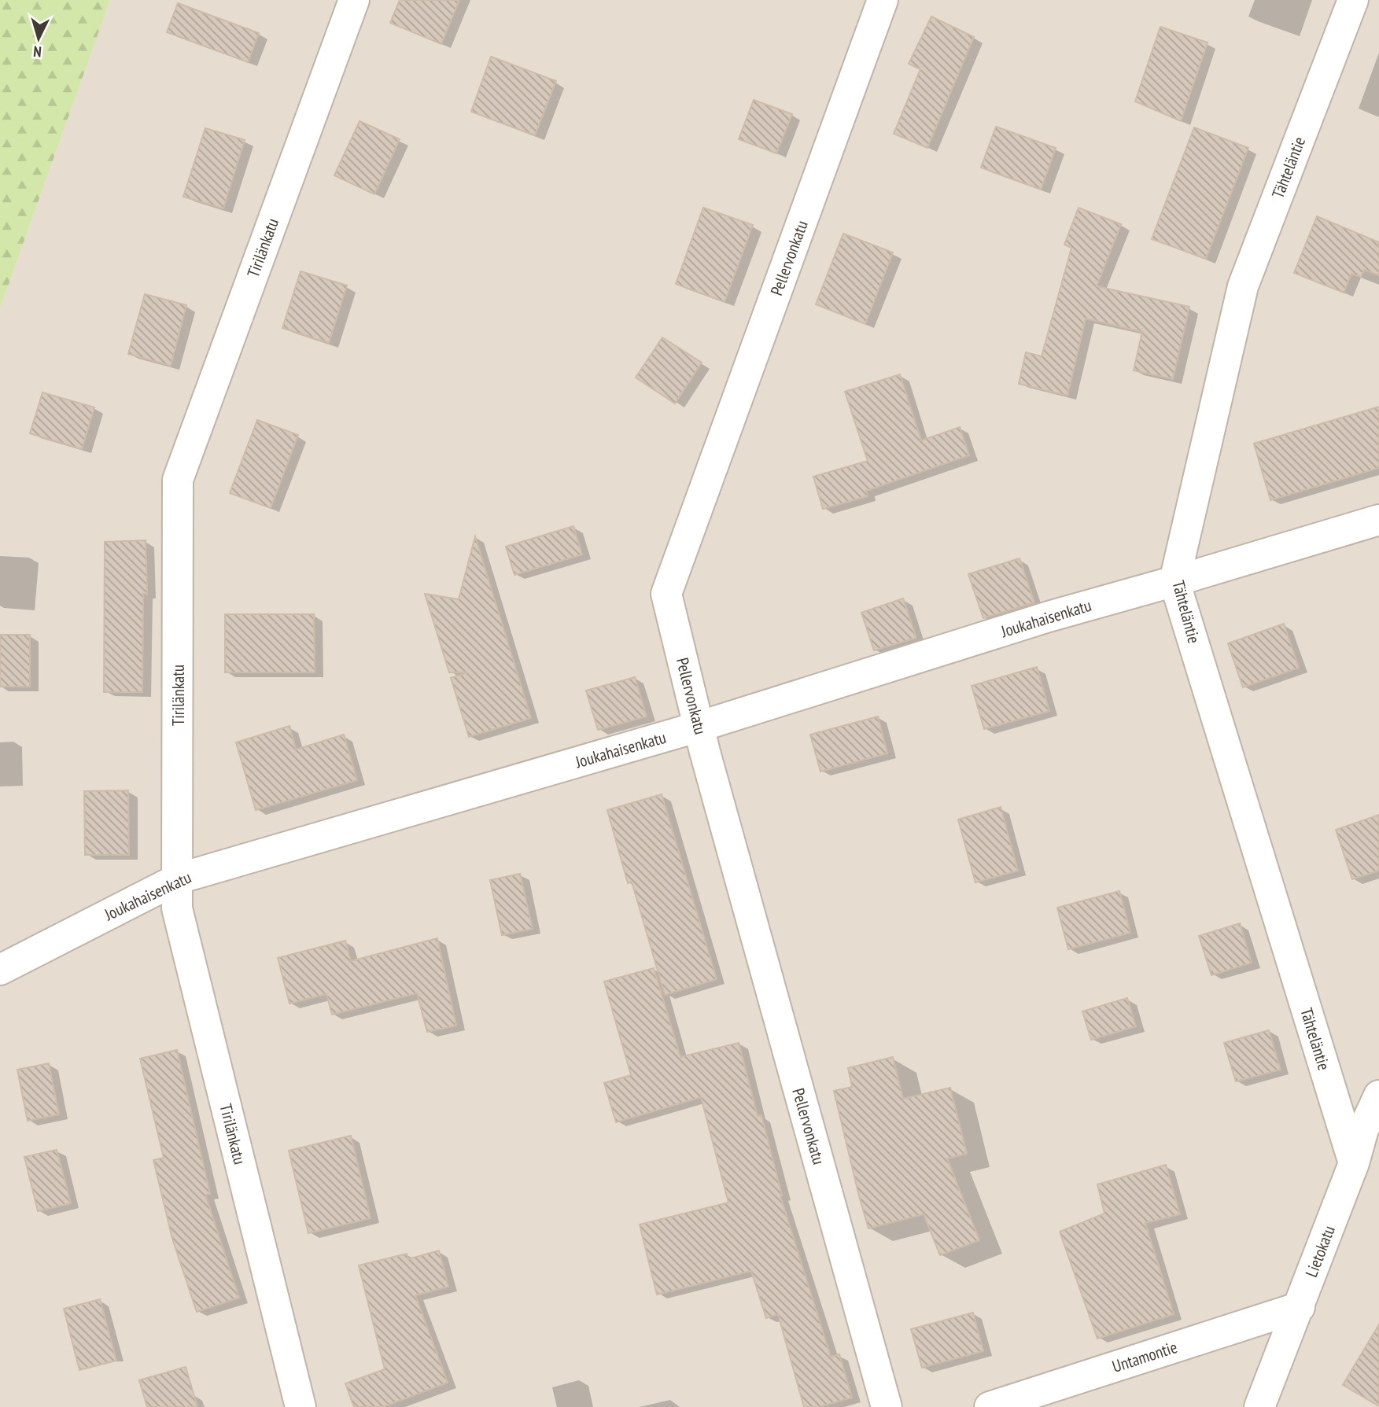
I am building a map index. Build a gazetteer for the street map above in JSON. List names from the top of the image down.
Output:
{
  "streets": {
    "street": [
      "Tähteläntie",
      "Tirilänkatu",
      "Pellervonkatu",
      "Joukahaisenkatu",
      "Lietokatu",
      "Untamontie"
    ]
  },
  "crossings": [
    ["Tähteläntie", "Joukahaisenkatu"],
    ["Tähteläntie", "Lietokatu"],
    ["Tirilänkatu", "Joukahaisenkatu"],
    ["Pellervonkatu", "Joukahaisenkatu"],
    ["Lietokatu", "Untamontie"]
  ],
  "north": "bottom"
}
